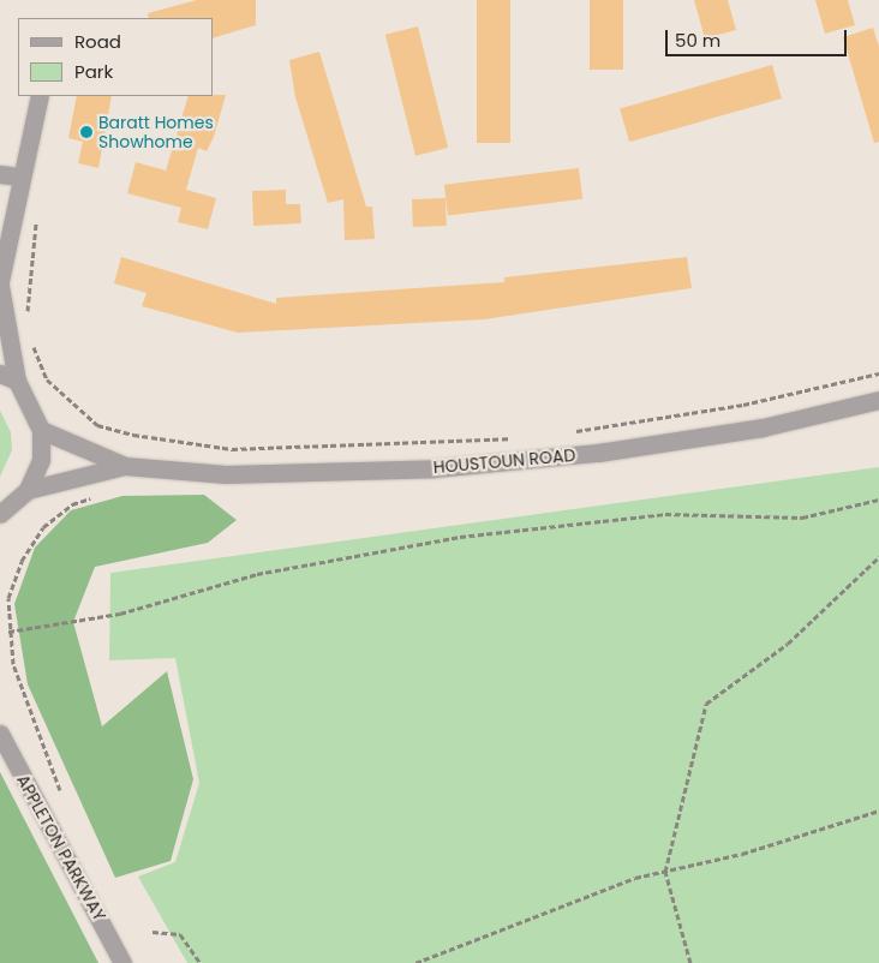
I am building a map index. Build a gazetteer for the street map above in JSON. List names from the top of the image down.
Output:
{
  "streets": {
    "street": ["HOUSTOUN ROAD", "APPLETON PARKWAY"]
  },
  "places": ["Baratt Homes Showhome"],
  "legend": ["Road", "Park"],
  "scale_bar": "50 m"
}
